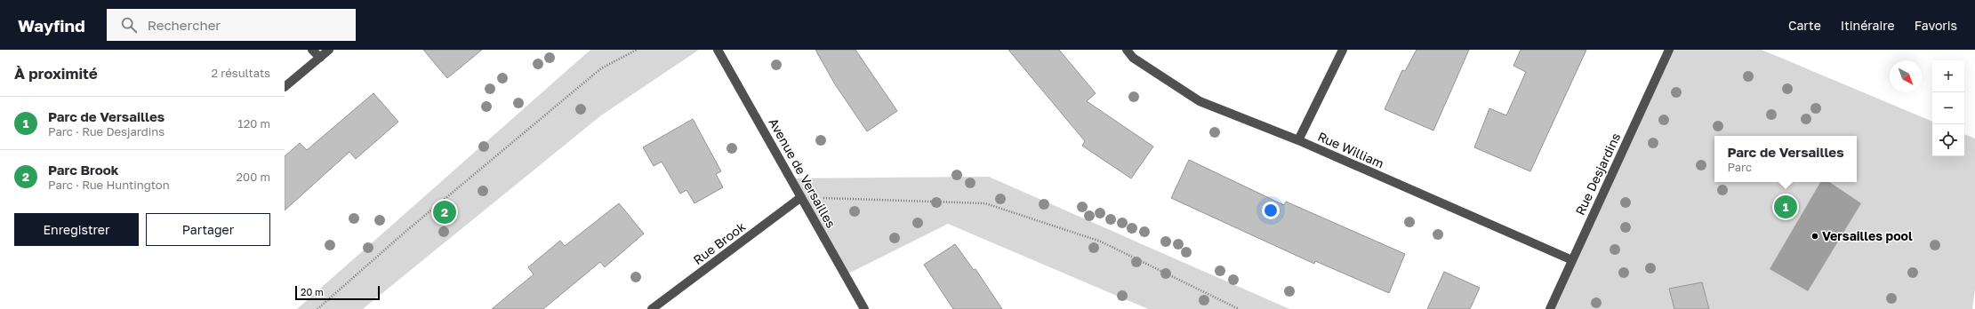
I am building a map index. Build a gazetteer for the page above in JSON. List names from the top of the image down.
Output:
{
  "streets": {
    "street": [
      "Rue William",
      "Avenue de Versailles",
      "Rue Desjardins",
      "Rue Brook"
    ]
  },
  "crossings": [
    ["Rue William", "Rue Desjardins"],
    ["Avenue de Versailles", "Rue Brook"]
  ],
  "places": ["Versailles pool"],
  "scale_bar": "20 m",
  "north": "bottom right",
  "page": {
    "header": "Wayfind",
    "search": "Rechercher",
    "nav": ["Carte", "Itinéraire", "Favoris"],
    "heading": ["À proximité", "2 résultats"],
    "map_buttons": ["+", "−"],
    "list": [
      {
        "mark": "1",
        "name": "Parc de Versailles",
        "note": "Parc · Rue Desjardins",
        "value": "120 m"
      },
      {
        "mark": "2",
        "name": "Parc Brook",
        "note": "Parc · Rue Huntington",
        "value": "200 m"
      }
    ],
    "popup": ["Parc de Versailles", "Parc"],
    "pins": ["1", "2"],
    "buttons": ["Enregistrer", "Partager"],
    "scale": "20 m"
  }
}
